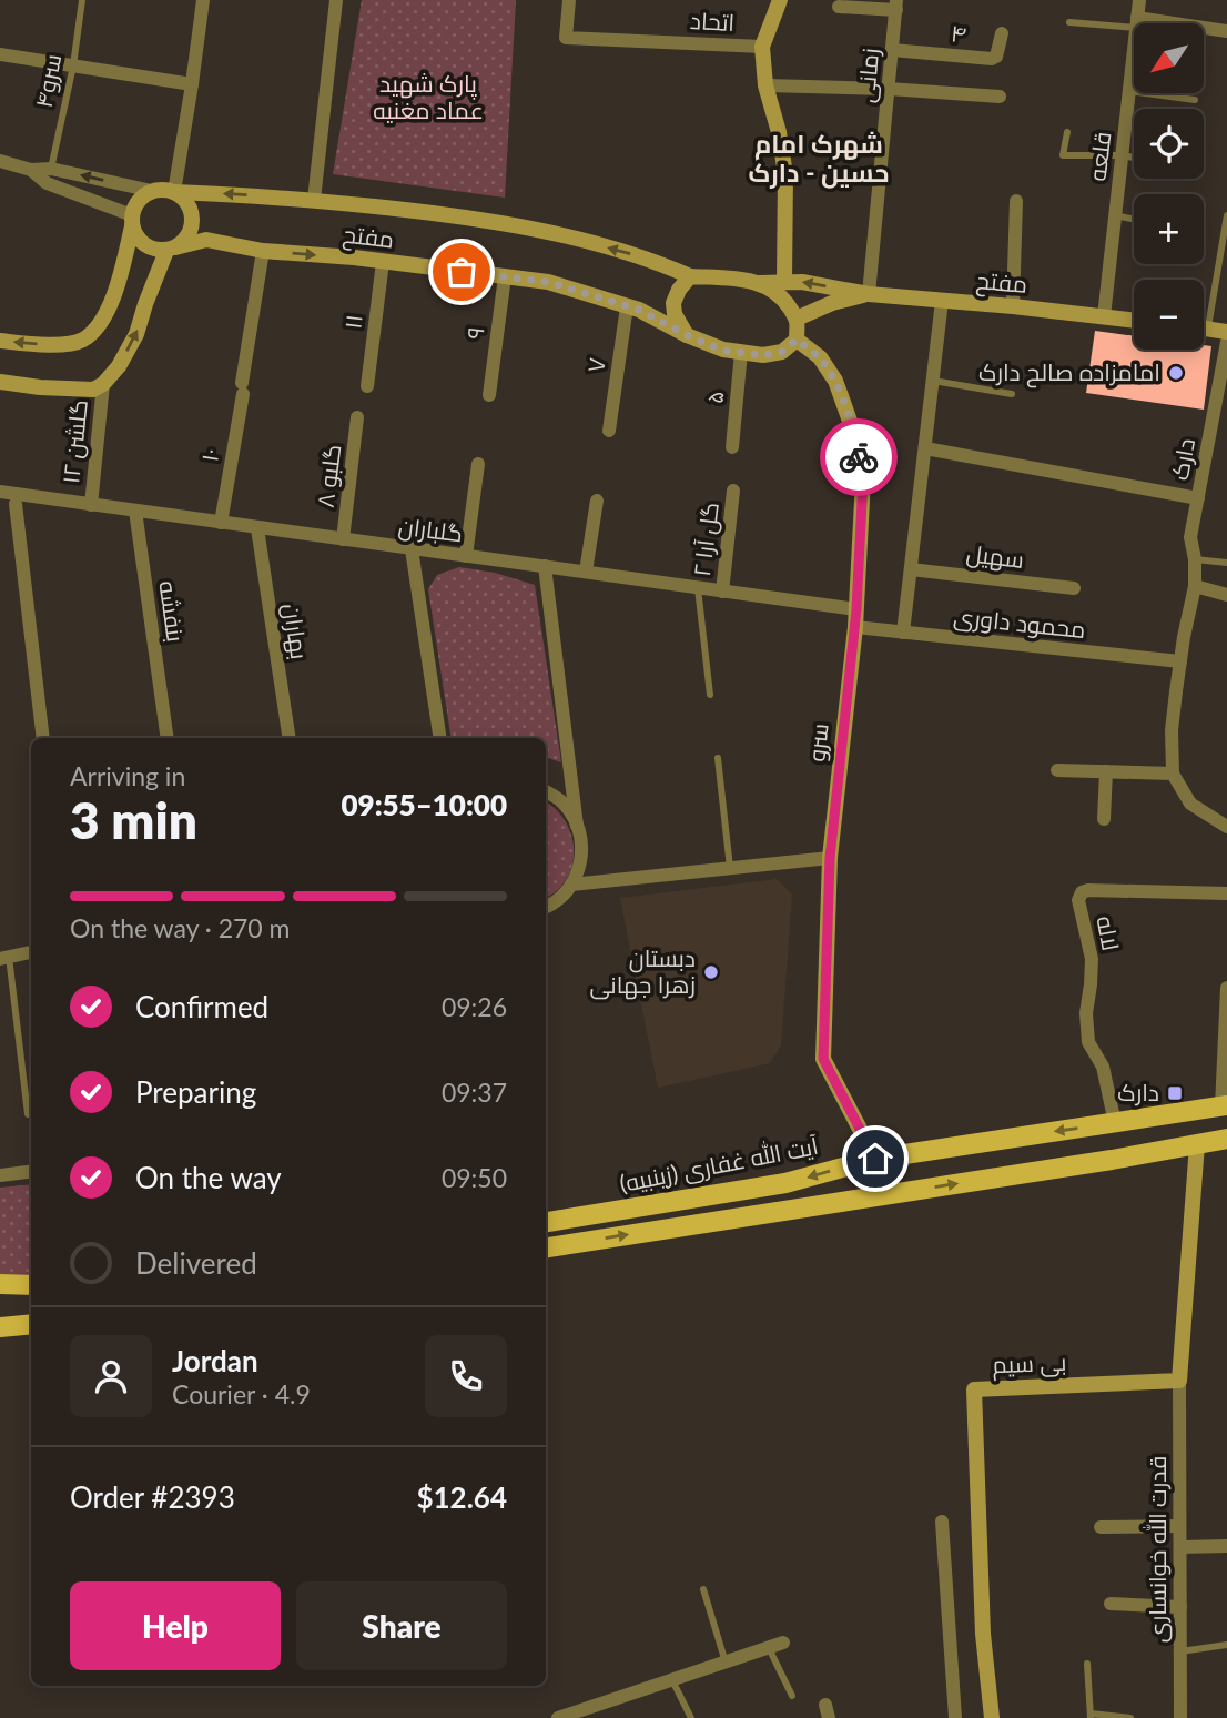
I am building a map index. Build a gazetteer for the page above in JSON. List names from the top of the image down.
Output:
{
  "streets": {
    "main road": ["آیت الله غفاری (زینبیه)"],
    "street": [
      "اتحاد",
      "۴",
      "زمانی",
      "قلعه",
      "مفتح",
      "۱۱",
      "۹",
      "۷",
      "۵",
      "گلشن ۱۲",
      "۱۰",
      "دارک",
      "گلبو ۸",
      "گلباران",
      "گل آرا ۲",
      "سهیل",
      "بنفشه",
      "محمود داوری",
      "بهاران",
      "سرو",
      "لاله",
      "بی سیم",
      "قدرت الله خوانساری"
    ],
    "lane": ["سرو۴"]
  },
  "crossings": [
    ["۴", "زمانی"],
    ["زمانی", "مفتح"],
    ["قلعه", "مفتح"],
    ["مفتح", "۱۱"],
    ["مفتح", "۹"],
    ["مفتح", "۷"],
    ["مفتح", "۵"],
    ["مفتح", "۱۰"],
    ["مفتح", "سرو"],
    ["۵", "سرو"],
    ["گلشن ۱۲", "گلباران"],
    ["۱۰", "گلباران"],
    ["دارک", "محمود داوری"],
    ["گلبو ۸", "گلباران"],
    ["گلباران", "گل آرا ۲"],
    ["گلباران", "بنفشه"],
    ["گلباران", "بهاران"],
    ["گلباران", "سرو"],
    ["محمود داوری", "سرو"],
    ["سرو", "آیت الله غفاری (زینبیه)"],
    ["لاله", "آیت الله غفاری (زینبیه)"],
    ["بی سیم", "قدرت الله خوانساری"]
  ],
  "districts": ["شهرک امام حسین - دارک"],
  "parks": ["پارک شهید عماد مغنیه"],
  "places": {
    "other": ["امامزاده صالح دارک", "دبستان زهرا جهانی"],
    "transit": ["دارک"]
  },
  "north": "bottom left",
  "page": {
    "map_buttons": ["+", "−"],
    "heading": ["3 min", "Arriving in", "09:55–10:00"],
    "panel": [
      "Jordan",
      "Courier · 4.9",
      "Order #2393",
      "$12.64"
    ],
    "bar": "On the way · 270 m",
    "list": [
      ["Confirmed", "09:26"],
      ["Preparing", "09:37"],
      ["On the way", "09:50"],
      "Delivered"
    ],
    "buttons": ["Help", "Share"]
  }
}
